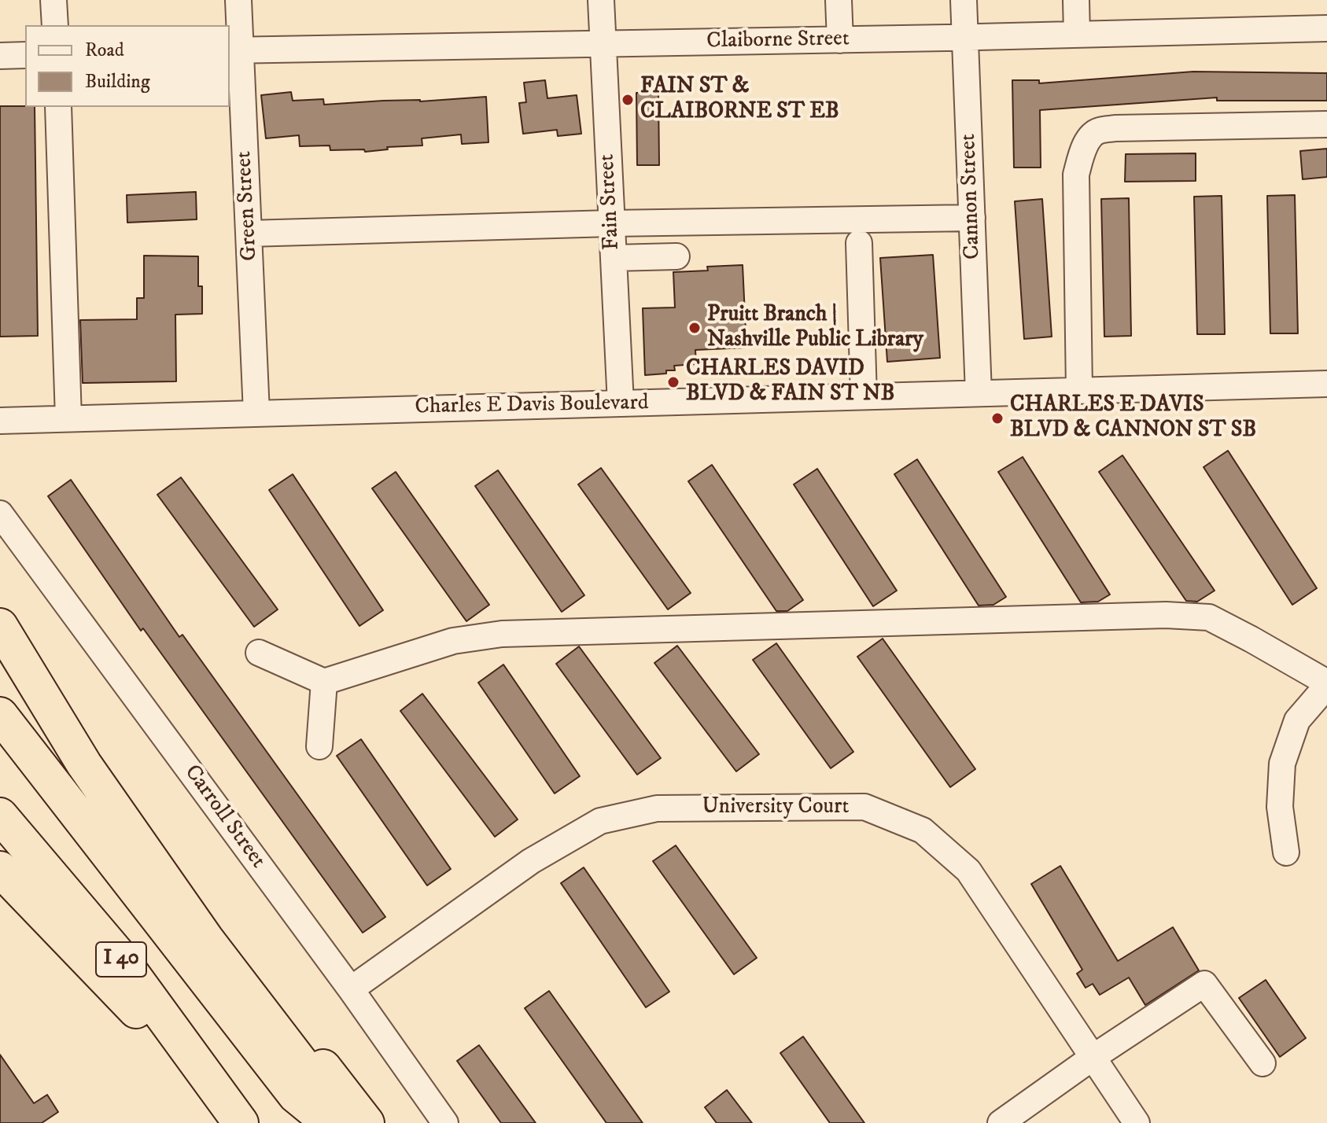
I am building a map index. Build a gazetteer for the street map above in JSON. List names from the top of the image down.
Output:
{
  "streets": {
    "highway": ["I 40"],
    "street": [
      "Claiborne Street",
      "Cannon Street",
      "Fain Street",
      "Green Street",
      "Charles E Davis Boulevard",
      "University Court",
      "Carroll Street"
    ]
  },
  "crossings": [
    ["Claiborne Street", "Cannon Street"],
    ["Claiborne Street", "Fain Street"],
    ["Claiborne Street", "Green Street"],
    ["Cannon Street", "Charles E Davis Boulevard"],
    ["Fain Street", "Charles E Davis Boulevard"],
    ["Green Street", "Charles E Davis Boulevard"],
    ["University Court", "Carroll Street"]
  ],
  "places": [
    "FAIN ST & CLAIBORNE ST EB",
    "Pruitt Branch | Nashville Public Library",
    "CHARLES DAVID BLVD & FAIN ST NB",
    "CHARLES E DAVIS BLVD & CANNON ST SB"
  ],
  "legend": ["Road", "Building"]
}
